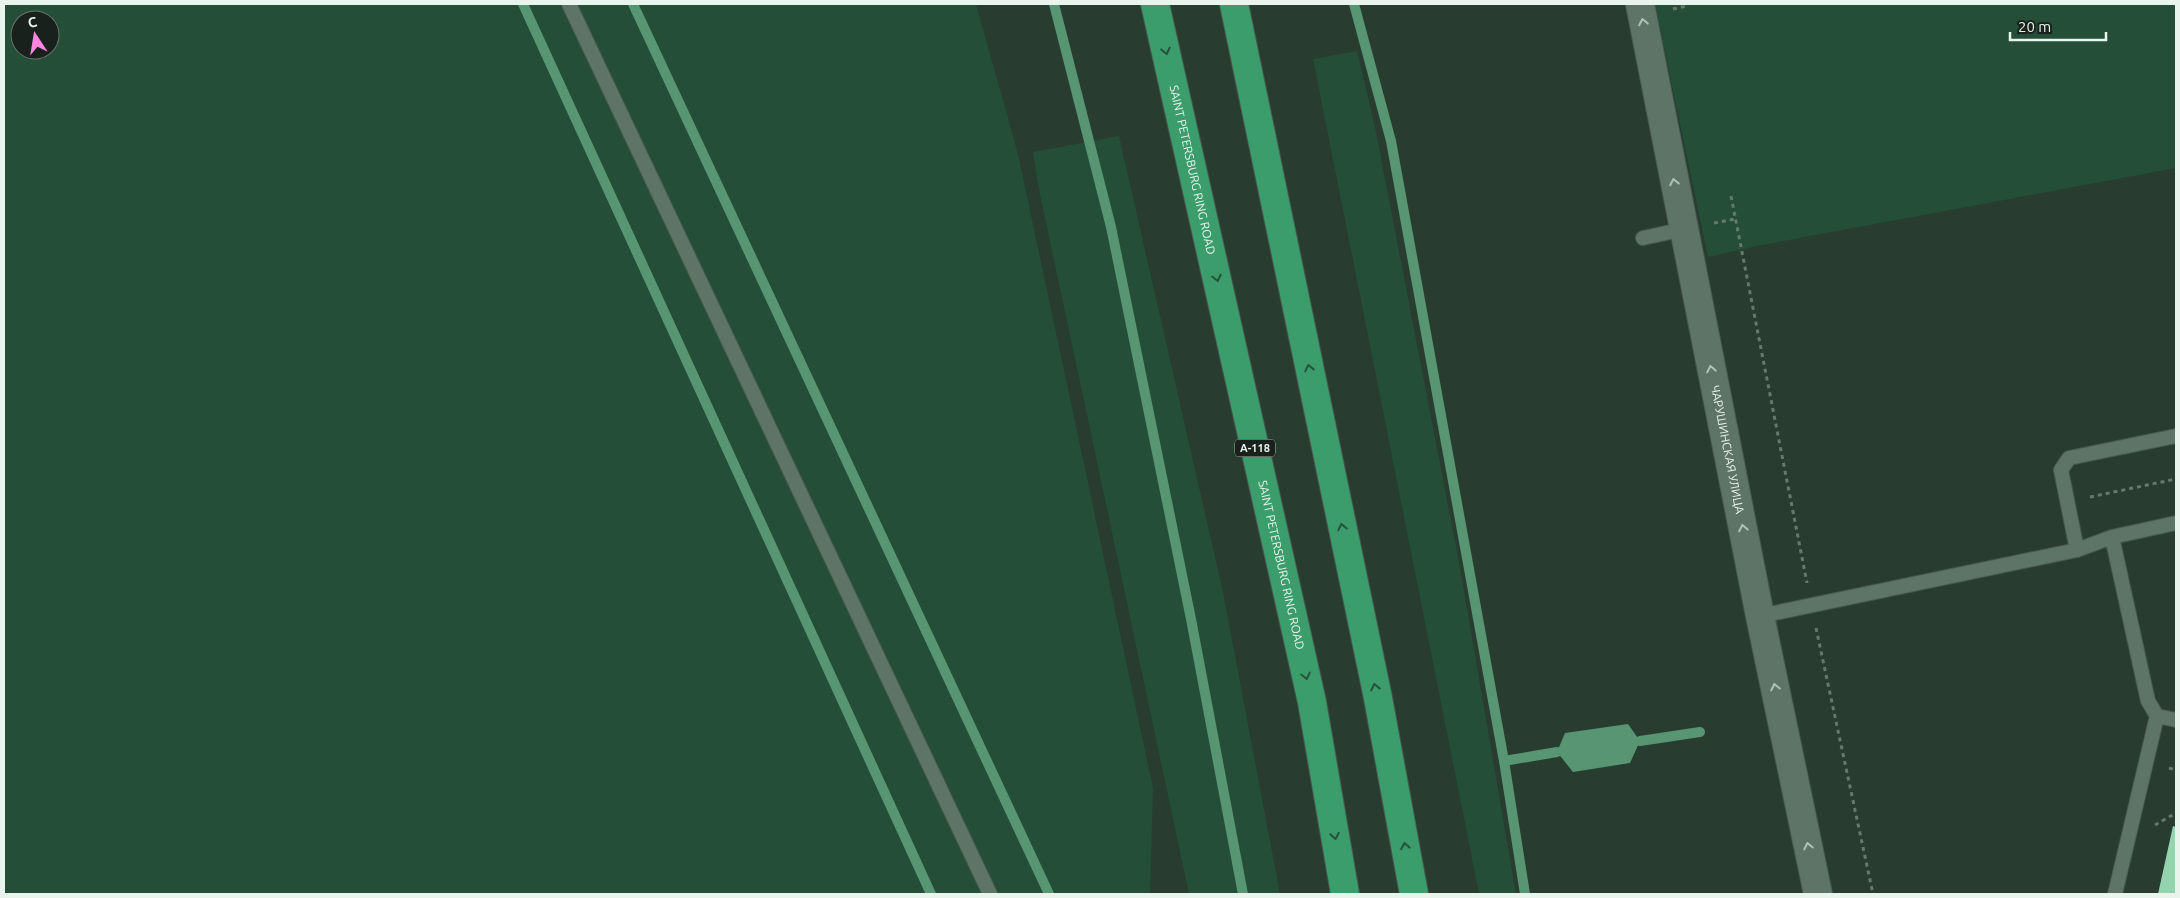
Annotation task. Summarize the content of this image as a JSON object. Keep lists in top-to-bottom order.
{
  "streets": {
    "highway": ["SAINT PETERSBURG RING ROAD", "А-118"],
    "street": ["ЧАРУШИНСКАЯ УЛИЦА"]
  },
  "one_way": ["ЧАРУШИНСКАЯ УЛИЦА"],
  "scale_bar": "20 m",
  "north": "top"
}
